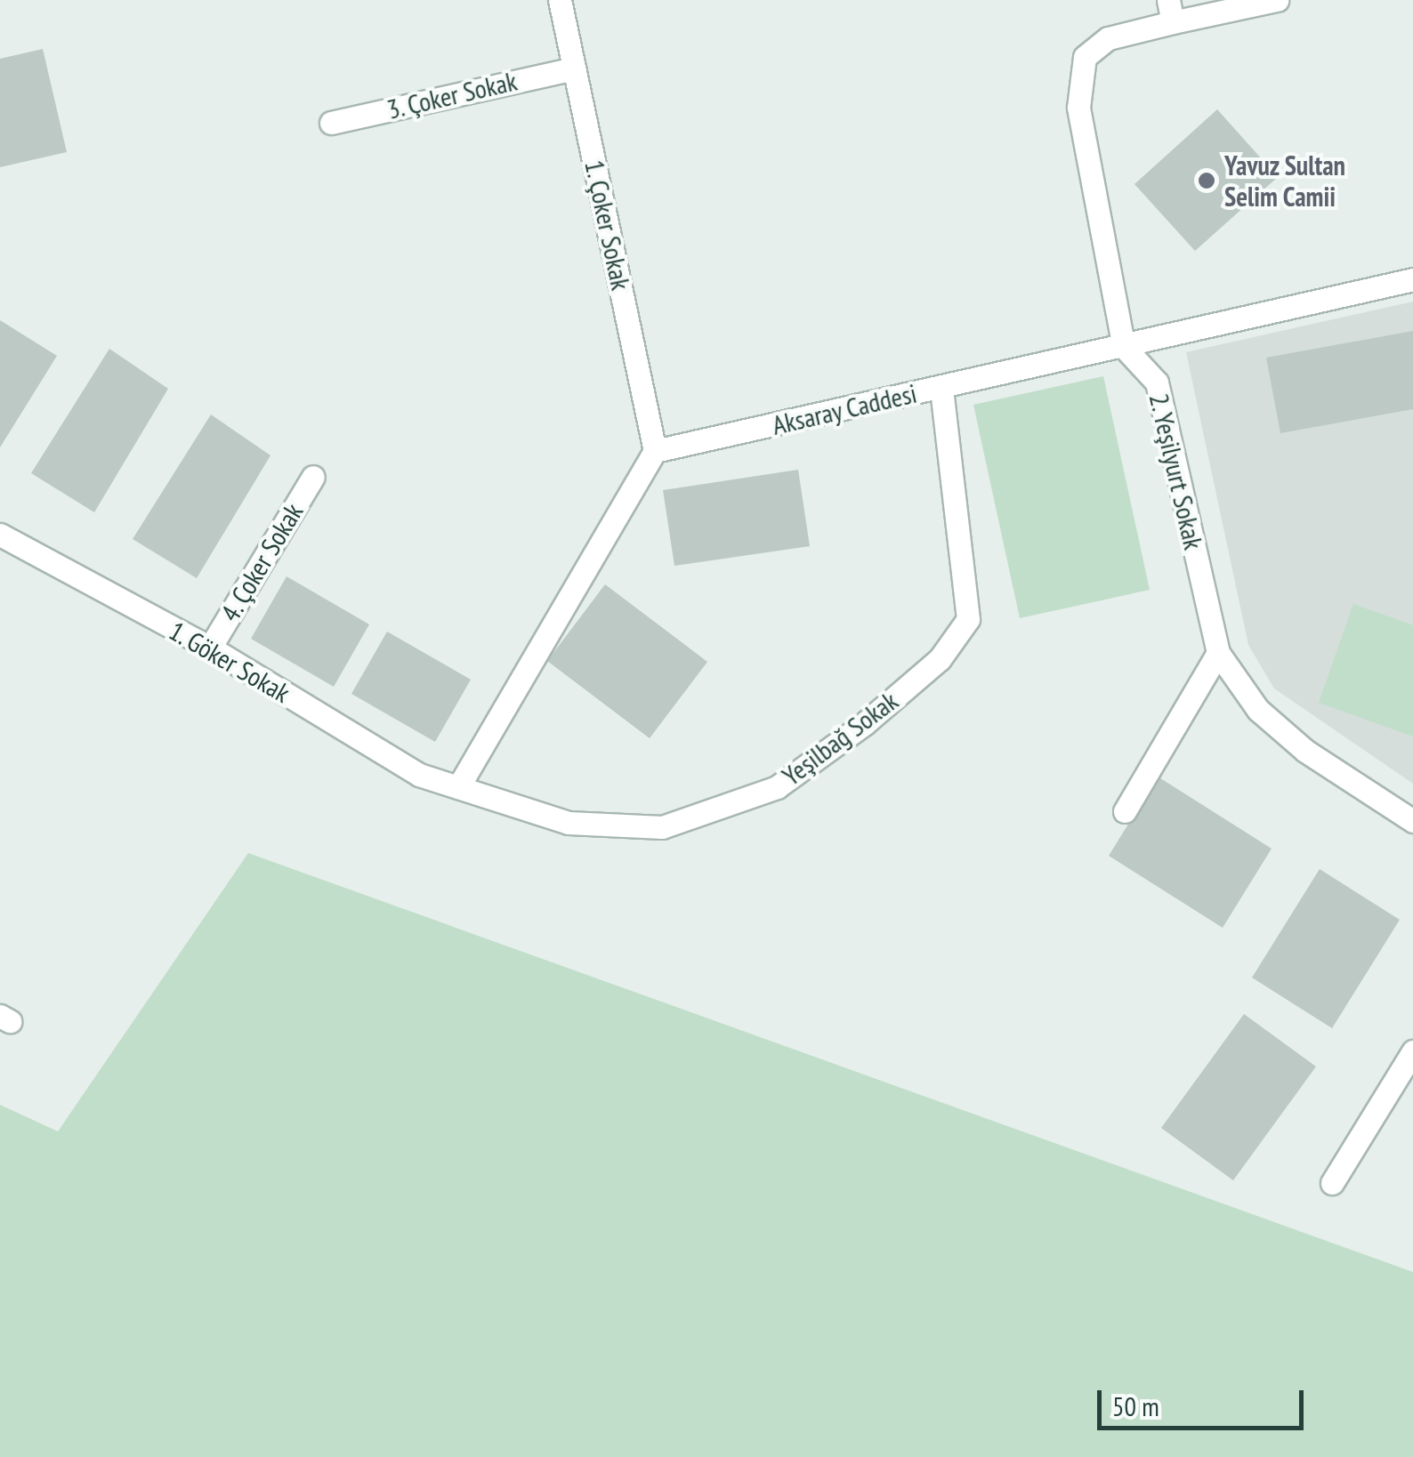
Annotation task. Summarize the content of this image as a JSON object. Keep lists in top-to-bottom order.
{
  "streets": {
    "street": [
      "3. Çoker Sokak",
      "1. Çoker Sokak",
      "Aksaray Caddesi",
      "2. Yeşilyurt Sokak",
      "4. Çoker Sokak",
      "1. Göker Sokak",
      "Yeşilbağ Sokak"
    ]
  },
  "crossings": [
    ["3. Çoker Sokak", "1. Çoker Sokak"],
    ["1. Çoker Sokak", "Aksaray Caddesi"],
    ["Aksaray Caddesi", "2. Yeşilyurt Sokak"],
    ["Aksaray Caddesi", "Yeşilbağ Sokak"],
    ["4. Çoker Sokak", "1. Göker Sokak"],
    ["1. Göker Sokak", "Yeşilbağ Sokak"]
  ],
  "places": ["Yavuz Sultan Selim Camii"],
  "scale_bar": "50 m"
}
